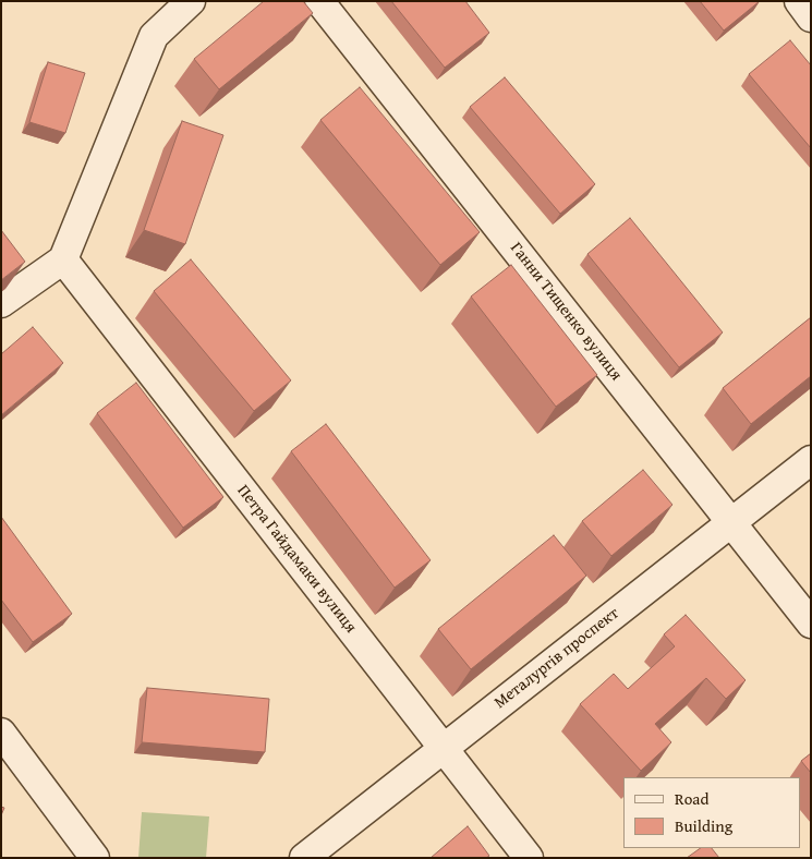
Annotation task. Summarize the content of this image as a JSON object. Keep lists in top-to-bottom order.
{
  "streets": {
    "street": ["Ганни Тищенко вулиця", "Петра Гайдамаки вулиця", "Металургів проспект"]
  },
  "crossings": [
    ["Ганни Тищенко вулиця", "Металургів проспект"],
    ["Петра Гайдамаки вулиця", "Металургів проспект"]
  ],
  "legend": ["Road", "Building"]
}
